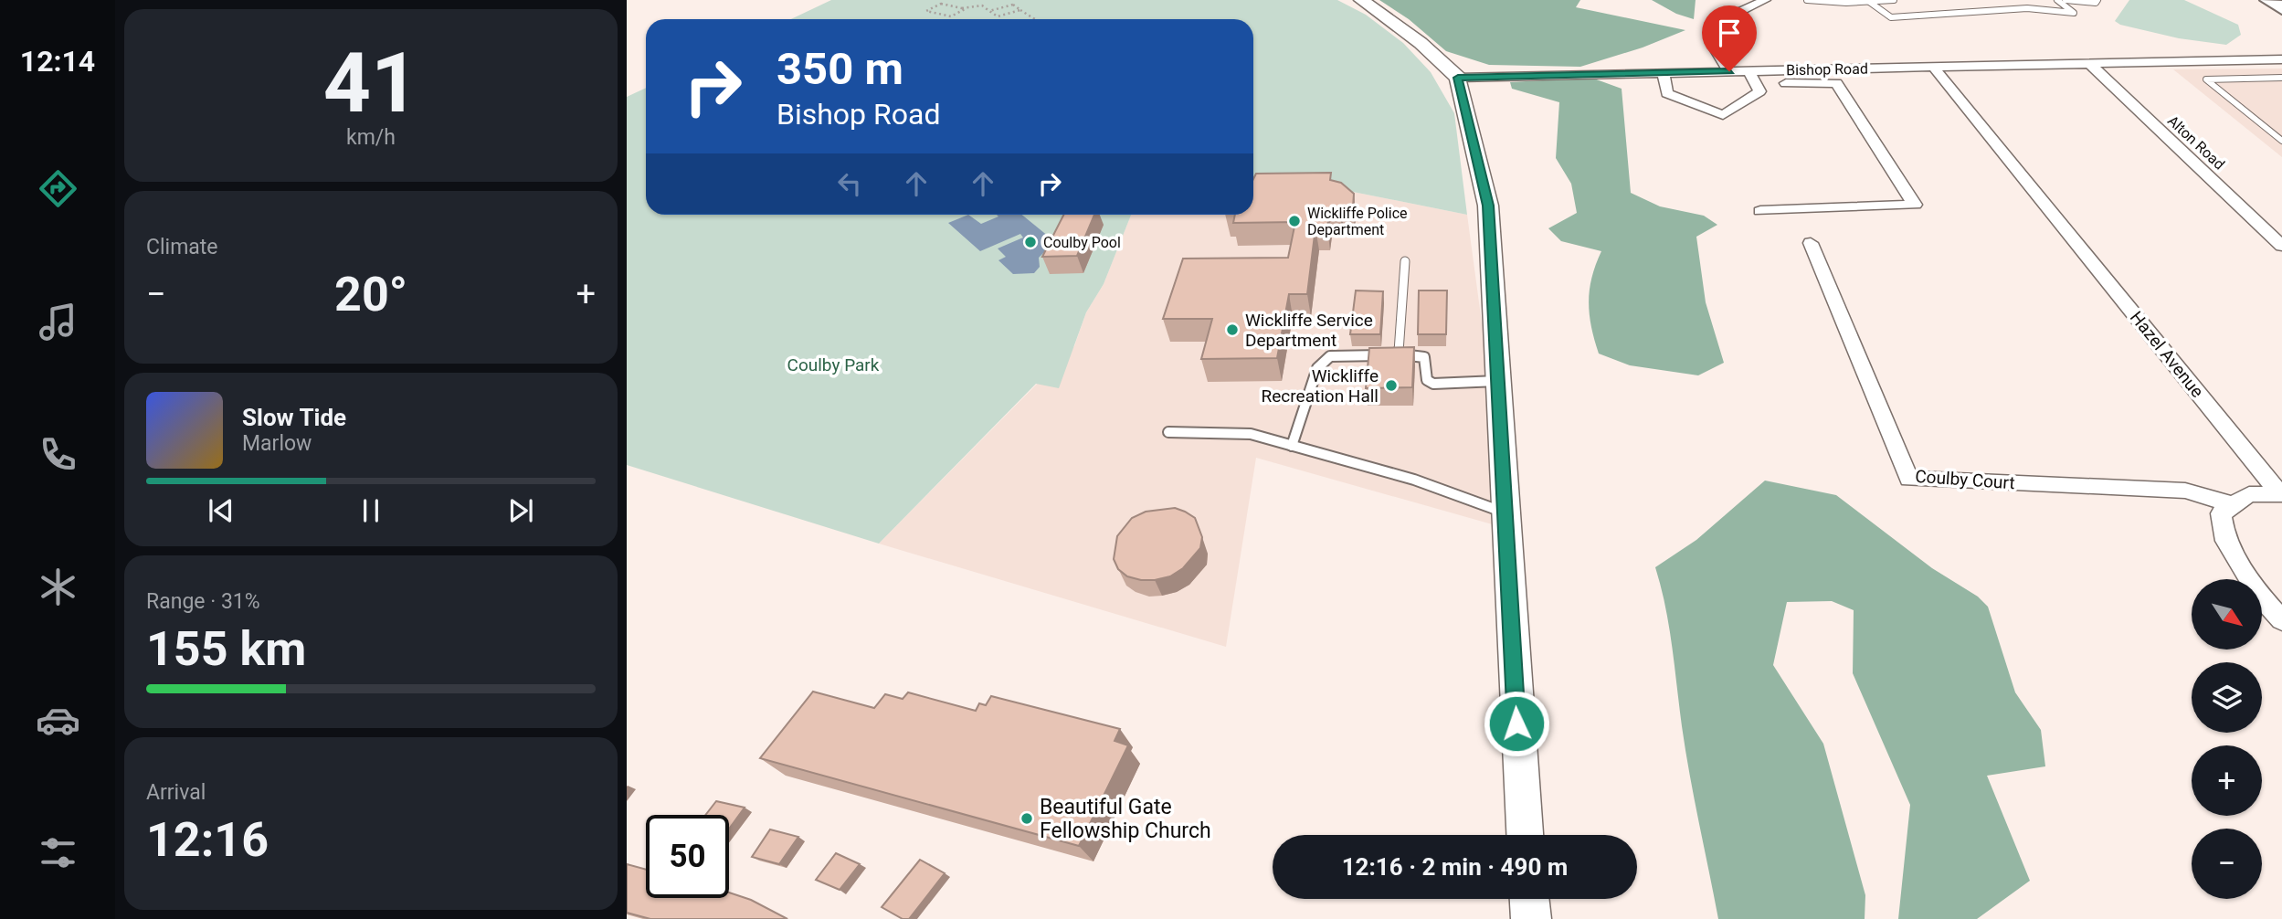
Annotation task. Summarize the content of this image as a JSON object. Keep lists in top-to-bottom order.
{
  "streets": {
    "street": [
      "Bishop Road",
      "Alton Road",
      "Hazel Avenue",
      "Coulby Court"
    ]
  },
  "crossings": [
    ["Bishop Road", "Alton Road"],
    ["Bishop Road", "Hazel Avenue"],
    ["Hazel Avenue", "Coulby Court"]
  ],
  "parks": ["Coulby Park"],
  "places": [
    "Wickliffe Police Department",
    "Coulby Pool",
    "Wickliffe Service Department",
    "Wickliffe Recreation Hall",
    "Beautiful Gate Fellowship Church"
  ],
  "north": "bottom right",
  "page": {
    "tabs": "12:14",
    "tile": [
      ["41", "km/h"],
      "Climate",
      ["Range · 31%", "155 km"],
      ["Arrival", "12:16"]
    ],
    "turn": ["350 m", "Bishop Road"],
    "heat": ["−", "20°", "+"],
    "song": ["Slow Tide", "Marlow"],
    "map_buttons": ["+", "−"],
    "limit": "50",
    "trip": "12:16 · 2 min · 490 m"
  }
}
